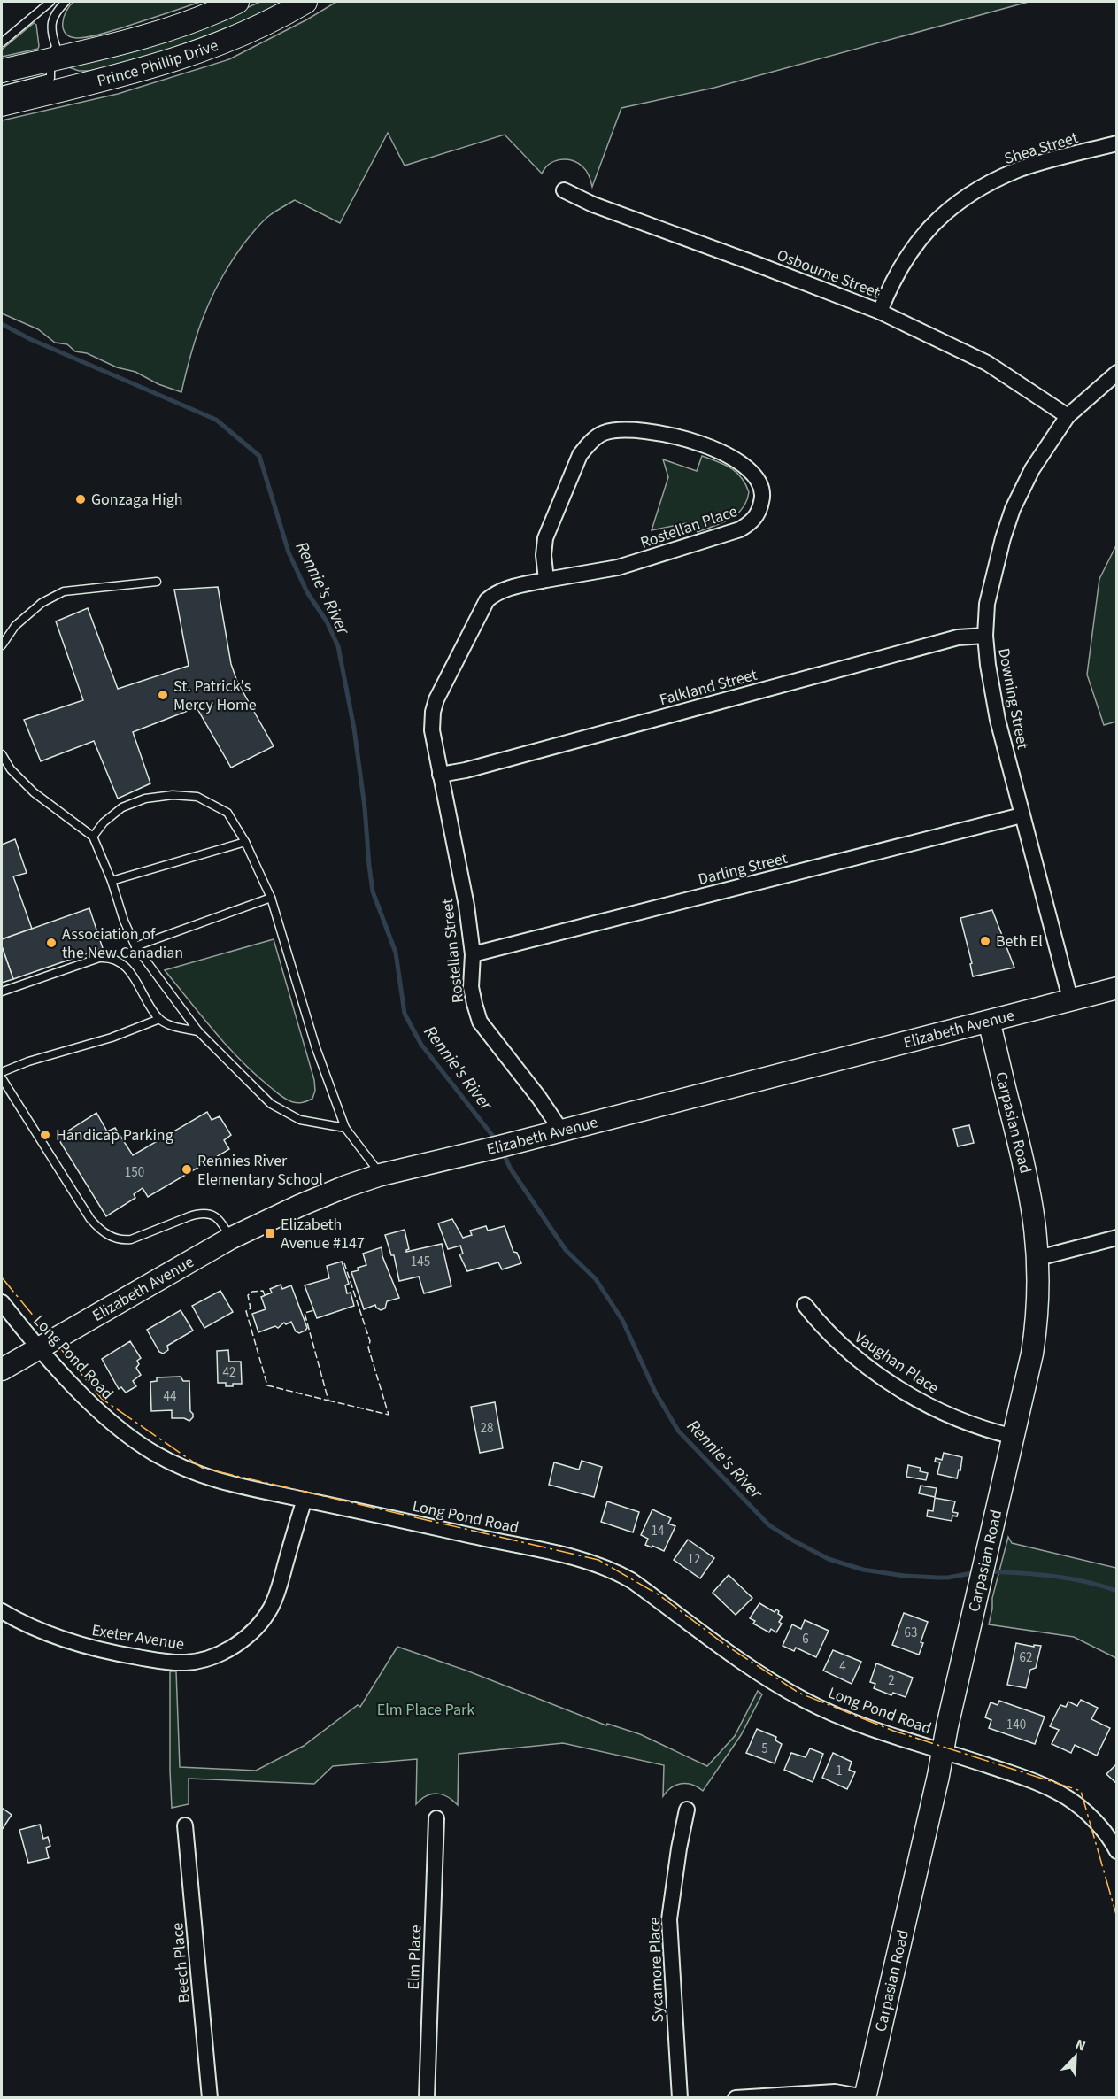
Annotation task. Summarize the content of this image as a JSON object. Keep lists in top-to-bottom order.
{
  "streets": {
    "main road": ["Prince Phillip Drive", "Elizabeth Avenue", "Carpasian Road"],
    "street": [
      "Shea Street",
      "Osbourne Street",
      "Rostellan Place",
      "Falkland Street",
      "Downing Street",
      "Darling Street",
      "Rostellan Street",
      "Long Pond Road",
      "Vaughan Place",
      "Exeter Avenue",
      "Elm Place",
      "Beech Place",
      "Sycamore Place"
    ]
  },
  "crossings": [
    ["Shea Street", "Osbourne Street"],
    ["Osbourne Street", "Downing Street"],
    ["Rostellan Place", "Falkland Street"],
    ["Rostellan Place", "Rostellan Street"],
    ["Falkland Street", "Downing Street"],
    ["Falkland Street", "Rostellan Street"],
    ["Downing Street", "Darling Street"],
    ["Downing Street", "Elizabeth Avenue"],
    ["Darling Street", "Rostellan Street"],
    ["Rostellan Street", "Elizabeth Avenue"],
    ["Elizabeth Avenue", "Carpasian Road"],
    ["Elizabeth Avenue", "Long Pond Road"],
    ["Carpasian Road", "Long Pond Road"],
    ["Carpasian Road", "Vaughan Place"],
    ["Long Pond Road", "Exeter Avenue"]
  ],
  "water": ["Rennie's River"],
  "parks": ["Elm Place Park"],
  "places": {
    "other": [
      "Gonzaga High",
      "St. Patrick's Mercy Home",
      "Beth El",
      "Association of the New Canadian",
      "Handicap Parking",
      "Rennies River Elementary School"
    ],
    "transit": ["Elizabeth Avenue #147"]
  },
  "house_numbers": [
    "150",
    "145",
    "42",
    "44",
    "28",
    "14",
    "12",
    "63",
    "6",
    "62",
    "4",
    "2",
    "140",
    "5",
    "1"
  ],
  "north": "top right"
}
